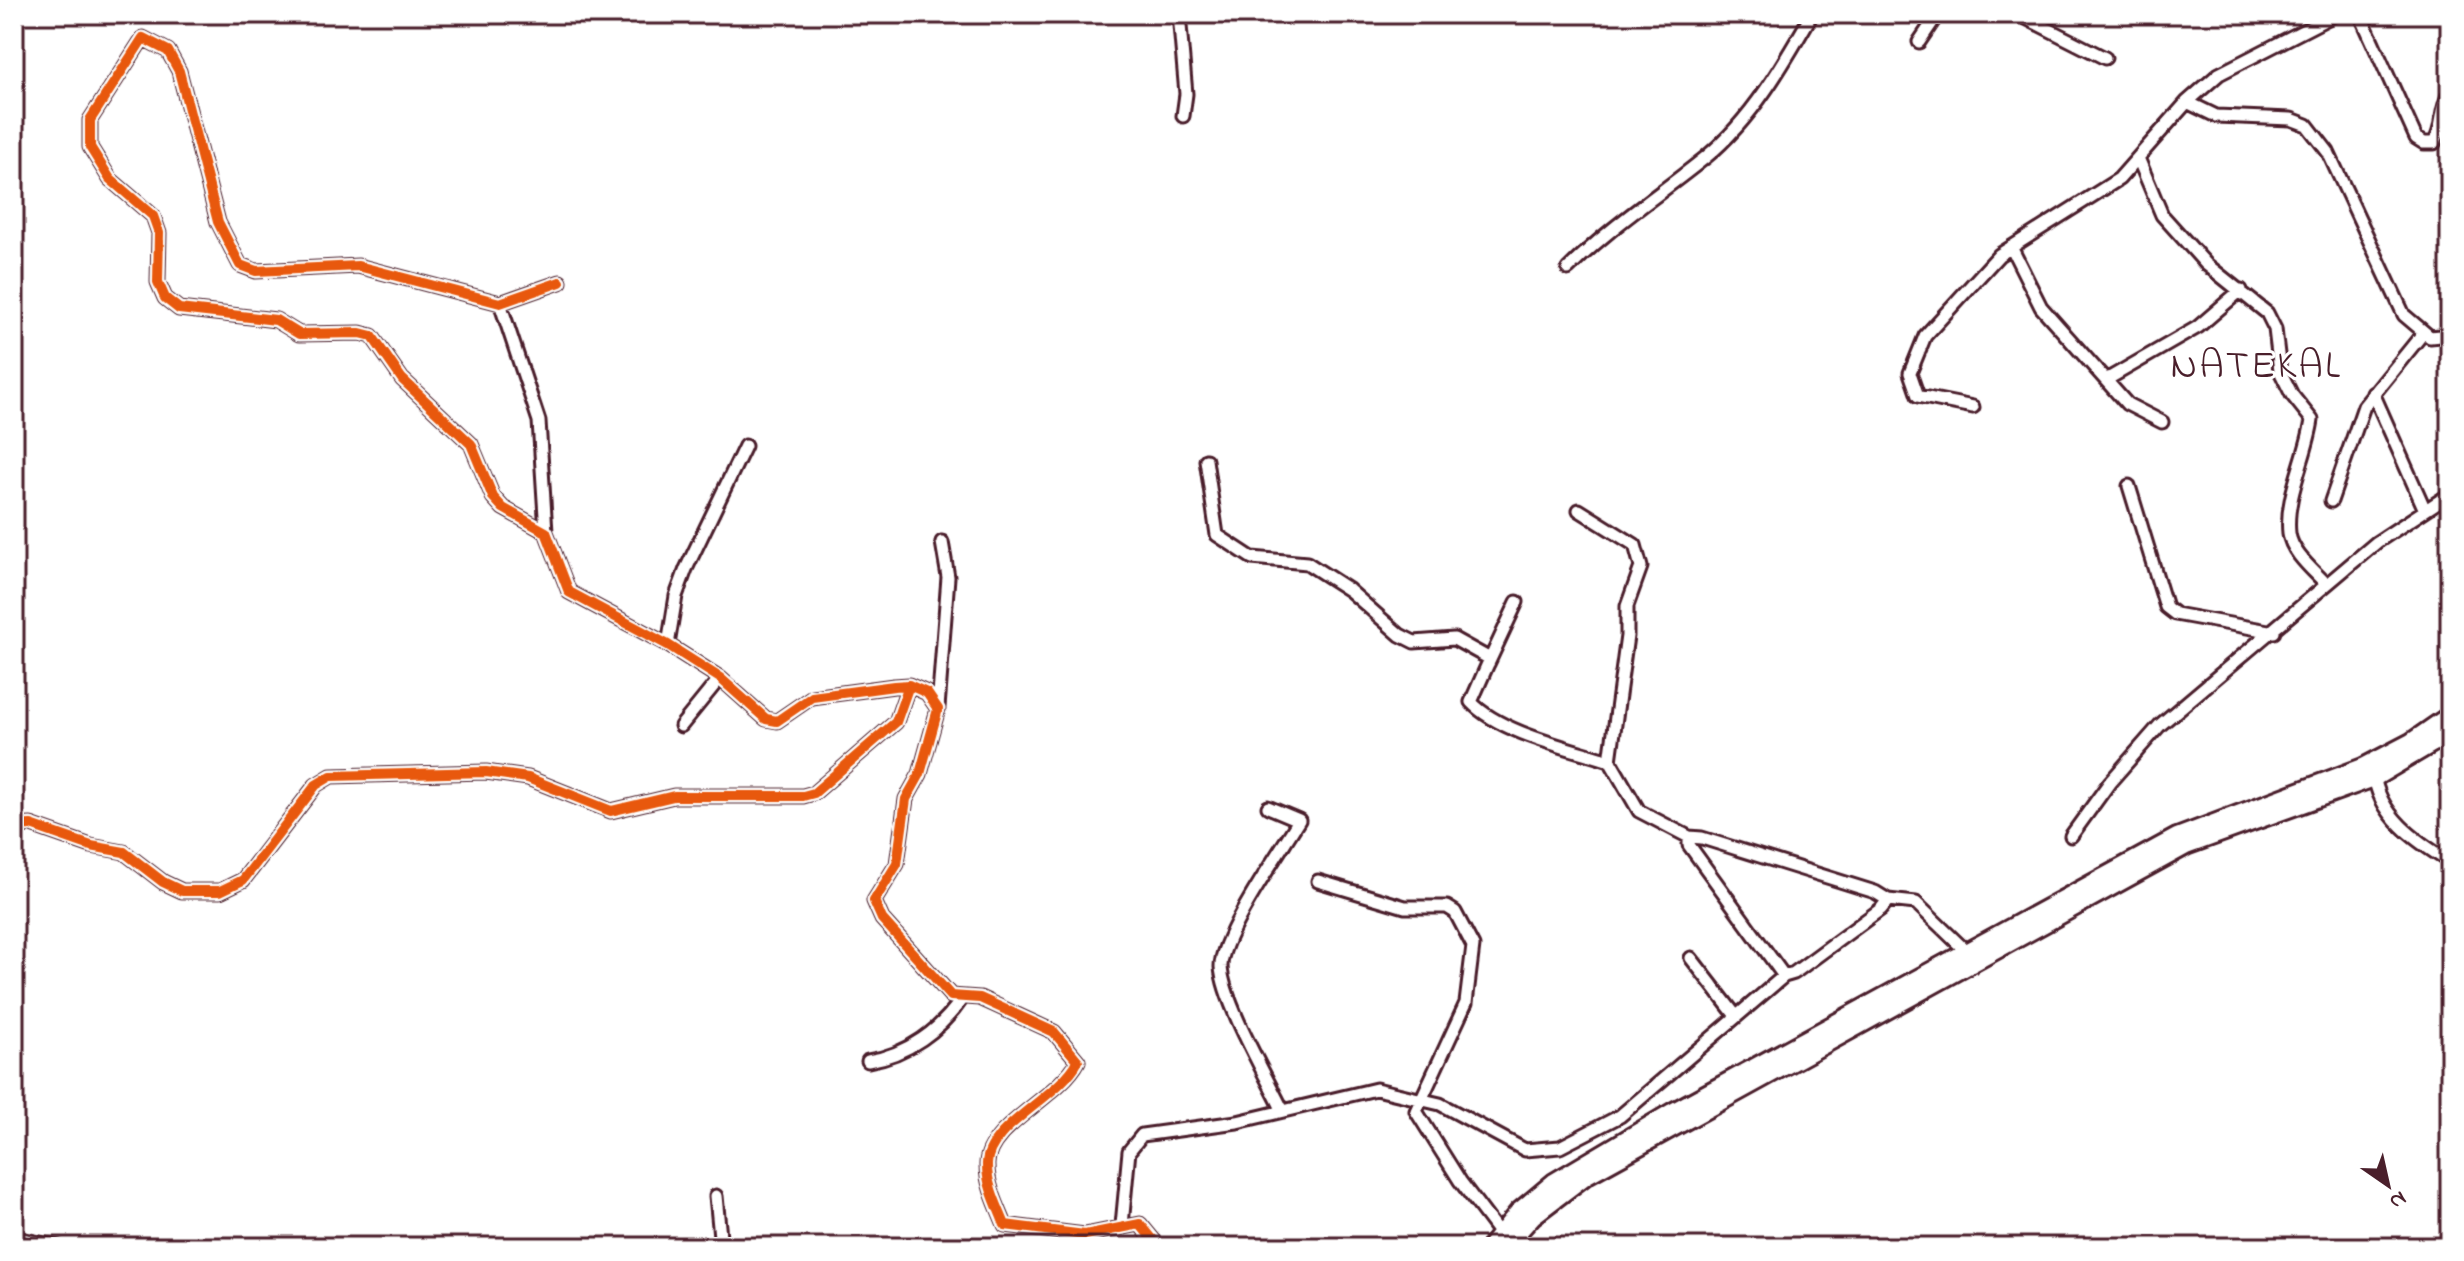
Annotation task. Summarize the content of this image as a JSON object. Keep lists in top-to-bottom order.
{
  "districts": ["NATEKAL"],
  "north": "bottom right"
}
